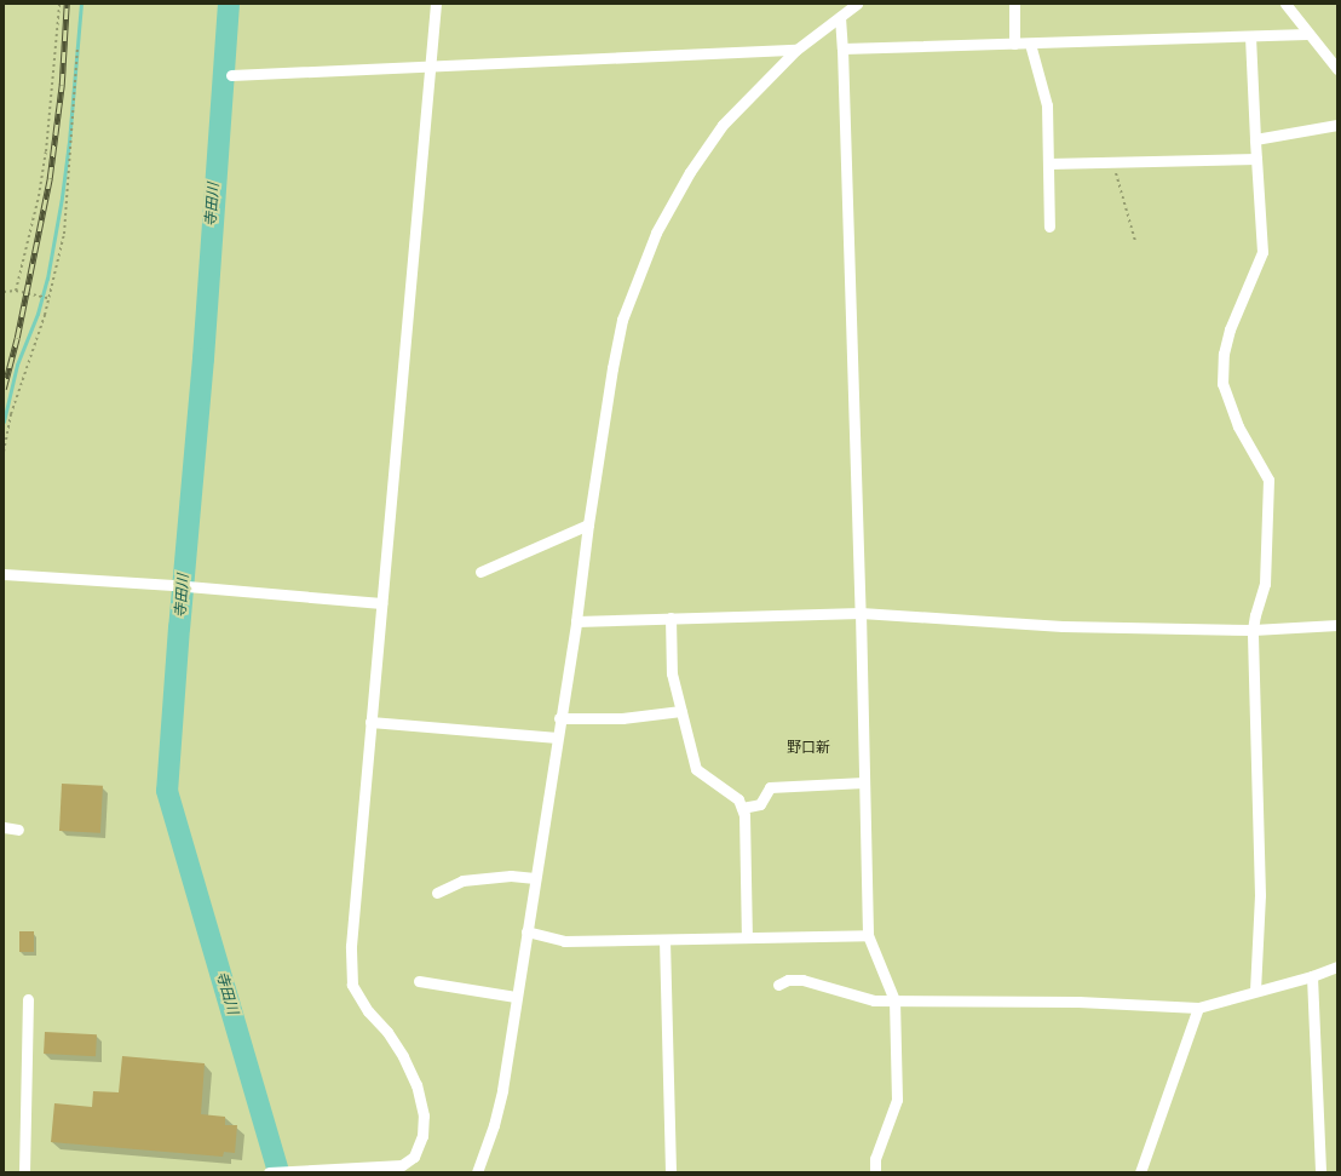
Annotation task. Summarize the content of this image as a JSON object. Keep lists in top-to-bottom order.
{
  "districts": ["野口新"],
  "water": ["寺田川"]
}
